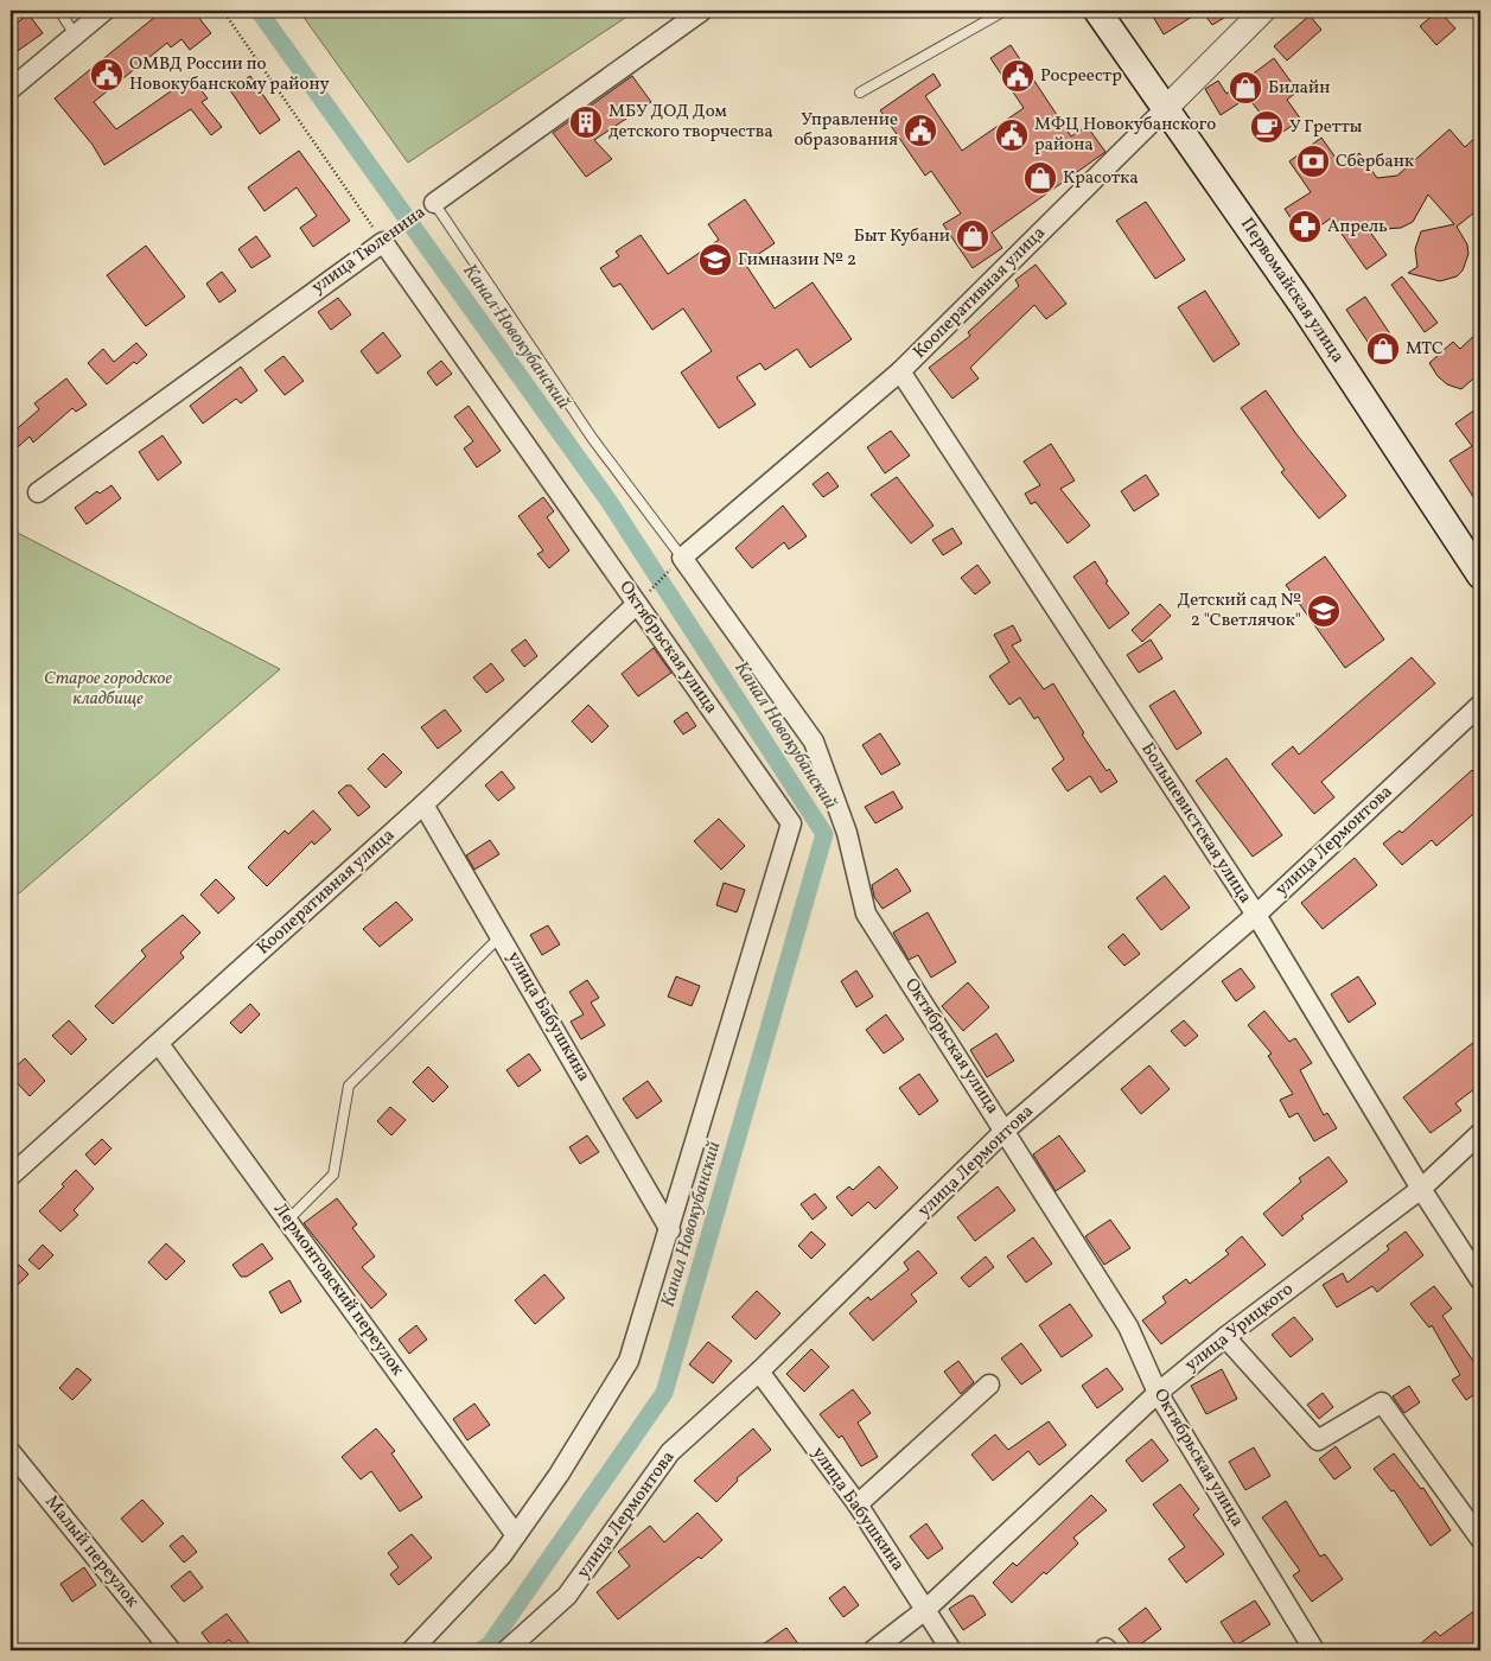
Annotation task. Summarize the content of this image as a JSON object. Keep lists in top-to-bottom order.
{
  "streets": {
    "main road": ["Первомайская улица"],
    "street": [
      "улица Тюленина",
      "Кооперативная улица",
      "Октябрьская улица",
      "Большевистская улица",
      "улица Лермонтова",
      "улица Бабушкина",
      "Лермонтовский переулок",
      "улица Урицкого",
      "Малый переулок"
    ]
  },
  "crossings": [
    ["улица Тюленина", "Октябрьская улица"],
    ["Первомайская улица", "Кооперативная улица"],
    ["Кооперативная улица", "Октябрьская улица"],
    ["Кооперативная улица", "Большевистская улица"],
    ["Кооперативная улица", "улица Бабушкина"],
    ["Кооперативная улица", "Лермонтовский переулок"],
    ["Октябрьская улица", "улица Лермонтова"],
    ["Октябрьская улица", "улица Бабушкина"],
    ["Октябрьская улица", "улица Урицкого"],
    ["Большевистская улица", "улица Лермонтова"],
    ["Большевистская улица", "улица Урицкого"],
    ["улица Лермонтова", "улица Бабушкина"],
    ["улица Бабушкина", "улица Урицкого"]
  ],
  "water": ["Канал Новокубанский"],
  "parks": ["Старое городское кладбище"],
  "places": {
    "public building": [
      "ОМВД России по Новокубанскому району",
      "Росреестр",
      "Управление образования",
      "МФЦ Новокубанского района"
    ],
    "shop": [
      "Билайн",
      "Красотка",
      "Быт Кубани",
      "МТС"
    ],
    "building": ["МБУ ДОД Дом детского творчества"],
    "cafe": ["У Гретты"],
    "bank": ["Сбербанк"],
    "pharmacy": ["Апрель"],
    "school or university": ["Гимназии № 2", "Детский сад № 2 \"Светлячок\""]
  }
}
